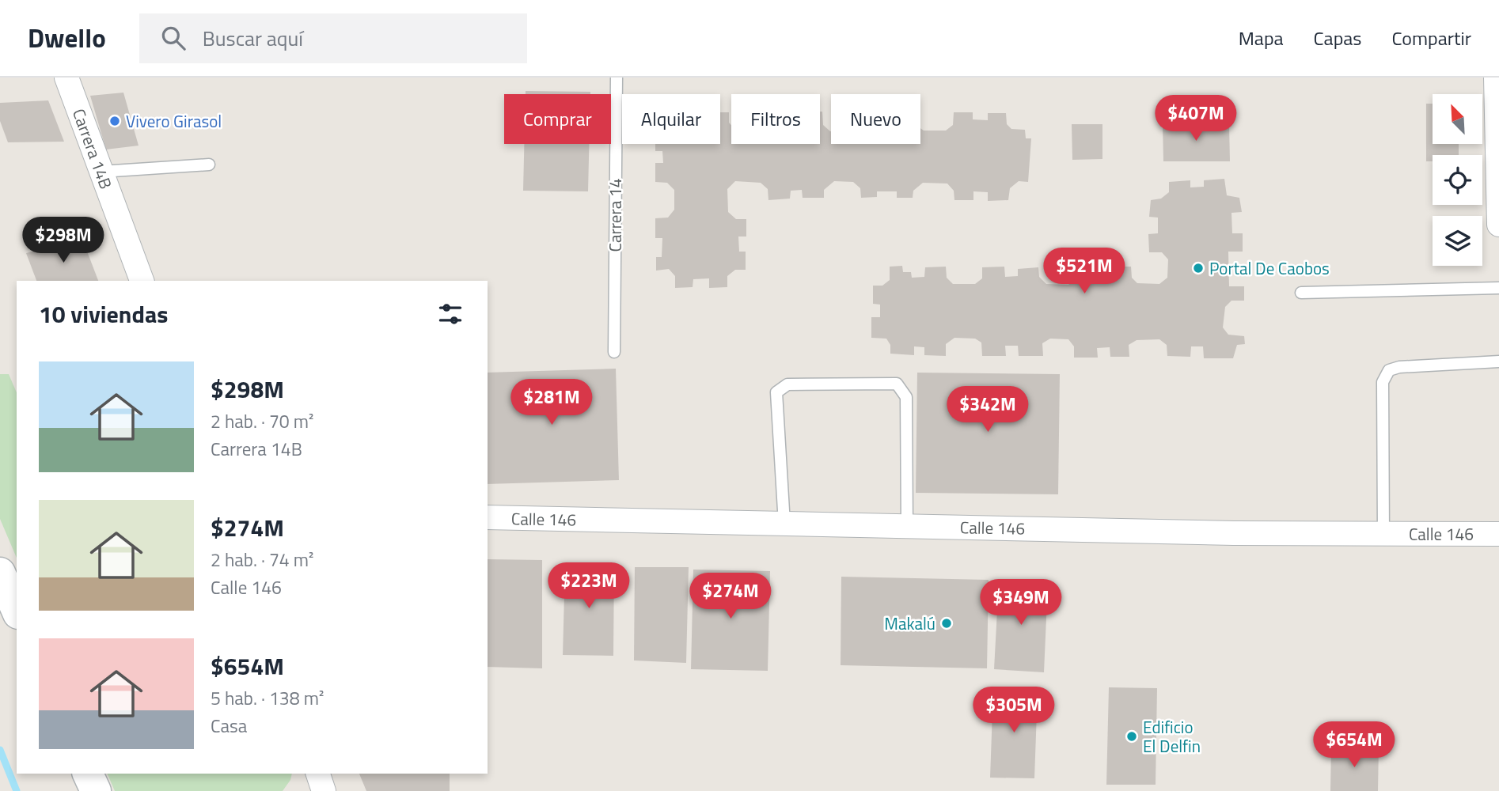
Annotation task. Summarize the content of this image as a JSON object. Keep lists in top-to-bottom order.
{
  "streets": {
    "street": ["Carrera 14B", "Calle 146"],
    "lane": ["Carrera 14"]
  },
  "places": [
    "Vivero Girasol",
    "Portal De Caobos",
    "Makalú",
    "Edificio El Delfin"
  ],
  "north": "top left",
  "page": {
    "header": "Dwello",
    "search": "Buscar aquí",
    "nav": ["Mapa", "Capas", "Compartir"],
    "chip": [
      "Comprar",
      "Alquilar",
      "Filtros",
      "Nuevo"
    ],
    "price": [
      "$407M",
      "$298M",
      "$521M",
      "$281M",
      "$342M",
      "$223M",
      "$274M",
      "$349M",
      "$305M",
      "$654M"
    ],
    "heading": "10 viviendas",
    "list": [
      {
        "name": "$298M",
        "note": "2 hab. · 70 m² · Carrera 14B"
      },
      {
        "name": "$274M",
        "note": "2 hab. · 74 m² · Calle 146"
      },
      {
        "name": "$654M",
        "note": "5 hab. · 138 m² · Casa"
      }
    ]
  }
}
